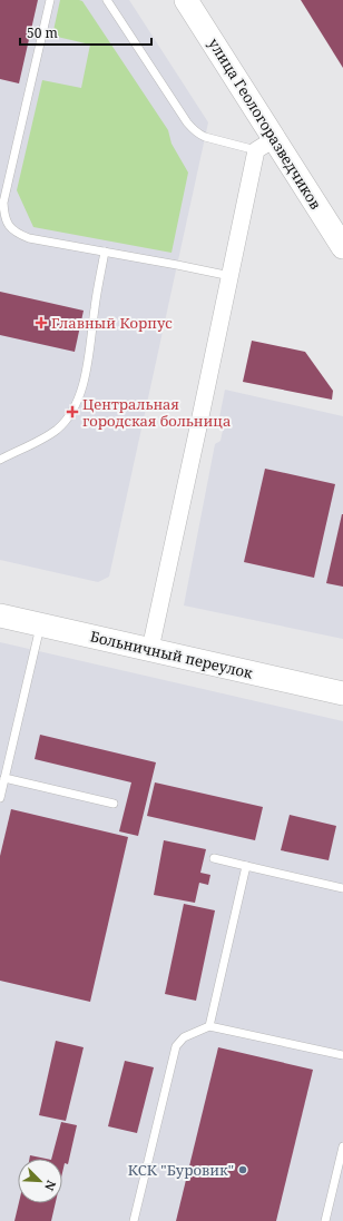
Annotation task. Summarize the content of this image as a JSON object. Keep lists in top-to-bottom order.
{
  "streets": {
    "street": ["улица Геологоразведчиков", "Больничный переулок"]
  },
  "places": {
    "health": ["Главный Корпус", "Центральная городская больница"],
    "other": ["КСК \"Буровик\""]
  },
  "scale_bar": "50 m",
  "north": "bottom right"
}
